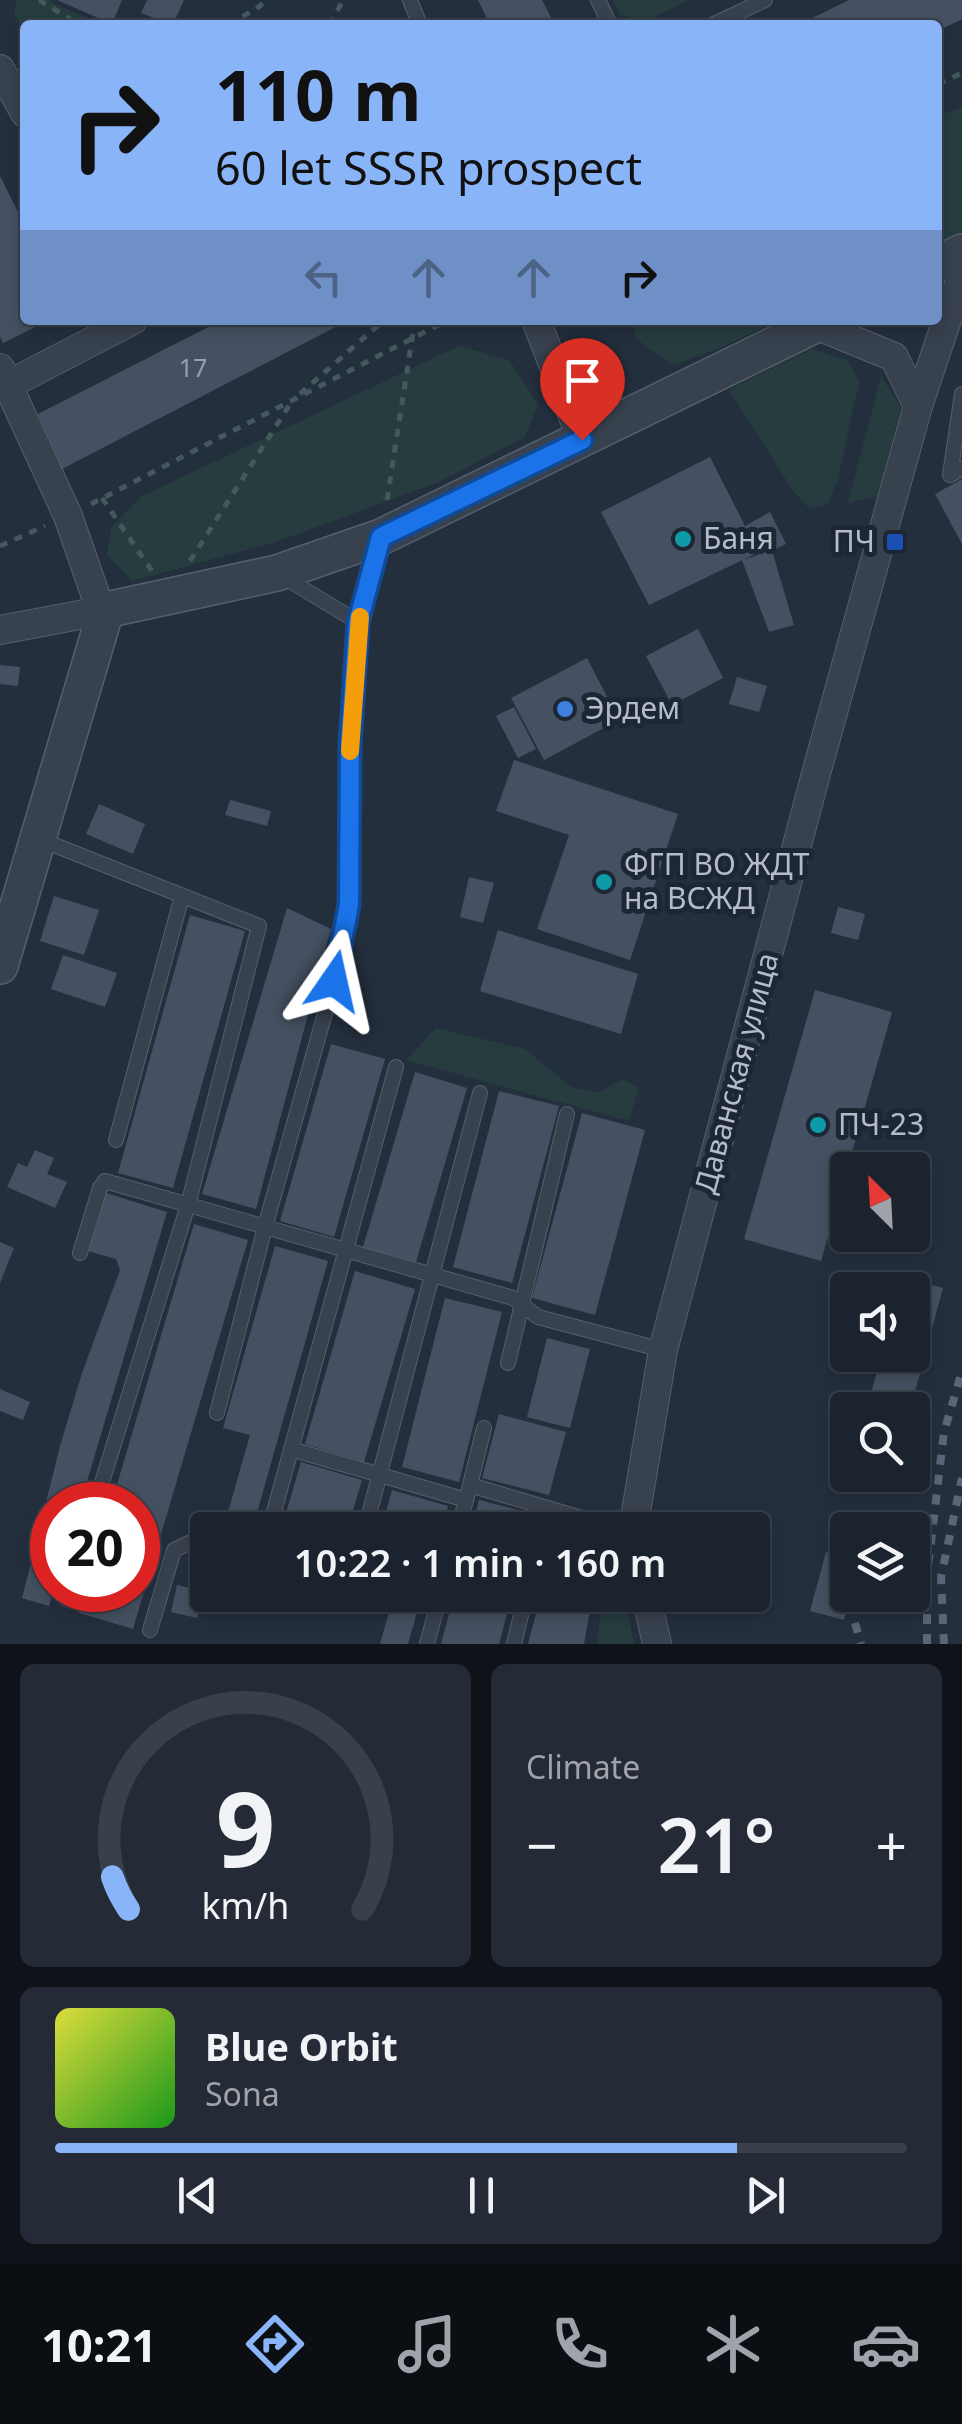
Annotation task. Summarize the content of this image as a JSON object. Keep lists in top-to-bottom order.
{
  "streets": {
    "street": ["Даванская улица"]
  },
  "places": {
    "other": [
      "Баня",
      "Эрдем",
      "ФГП ВО ЖДТ на ВСЖД",
      "ПЧ-23"
    ],
    "transit": ["ПЧ"]
  },
  "house_numbers": ["17"],
  "north": "top left",
  "page": {
    "turn": ["110 m", "60 let SSSR prospect"],
    "limit": "20",
    "trip": "10:22 · 1 min · 160 m",
    "tile": "Climate",
    "heat": ["−", "21°", "+"],
    "song": ["Blue Orbit", "Sona"],
    "tabs": "10:21",
    "gauge": ["9", "km/h"]
  }
}
